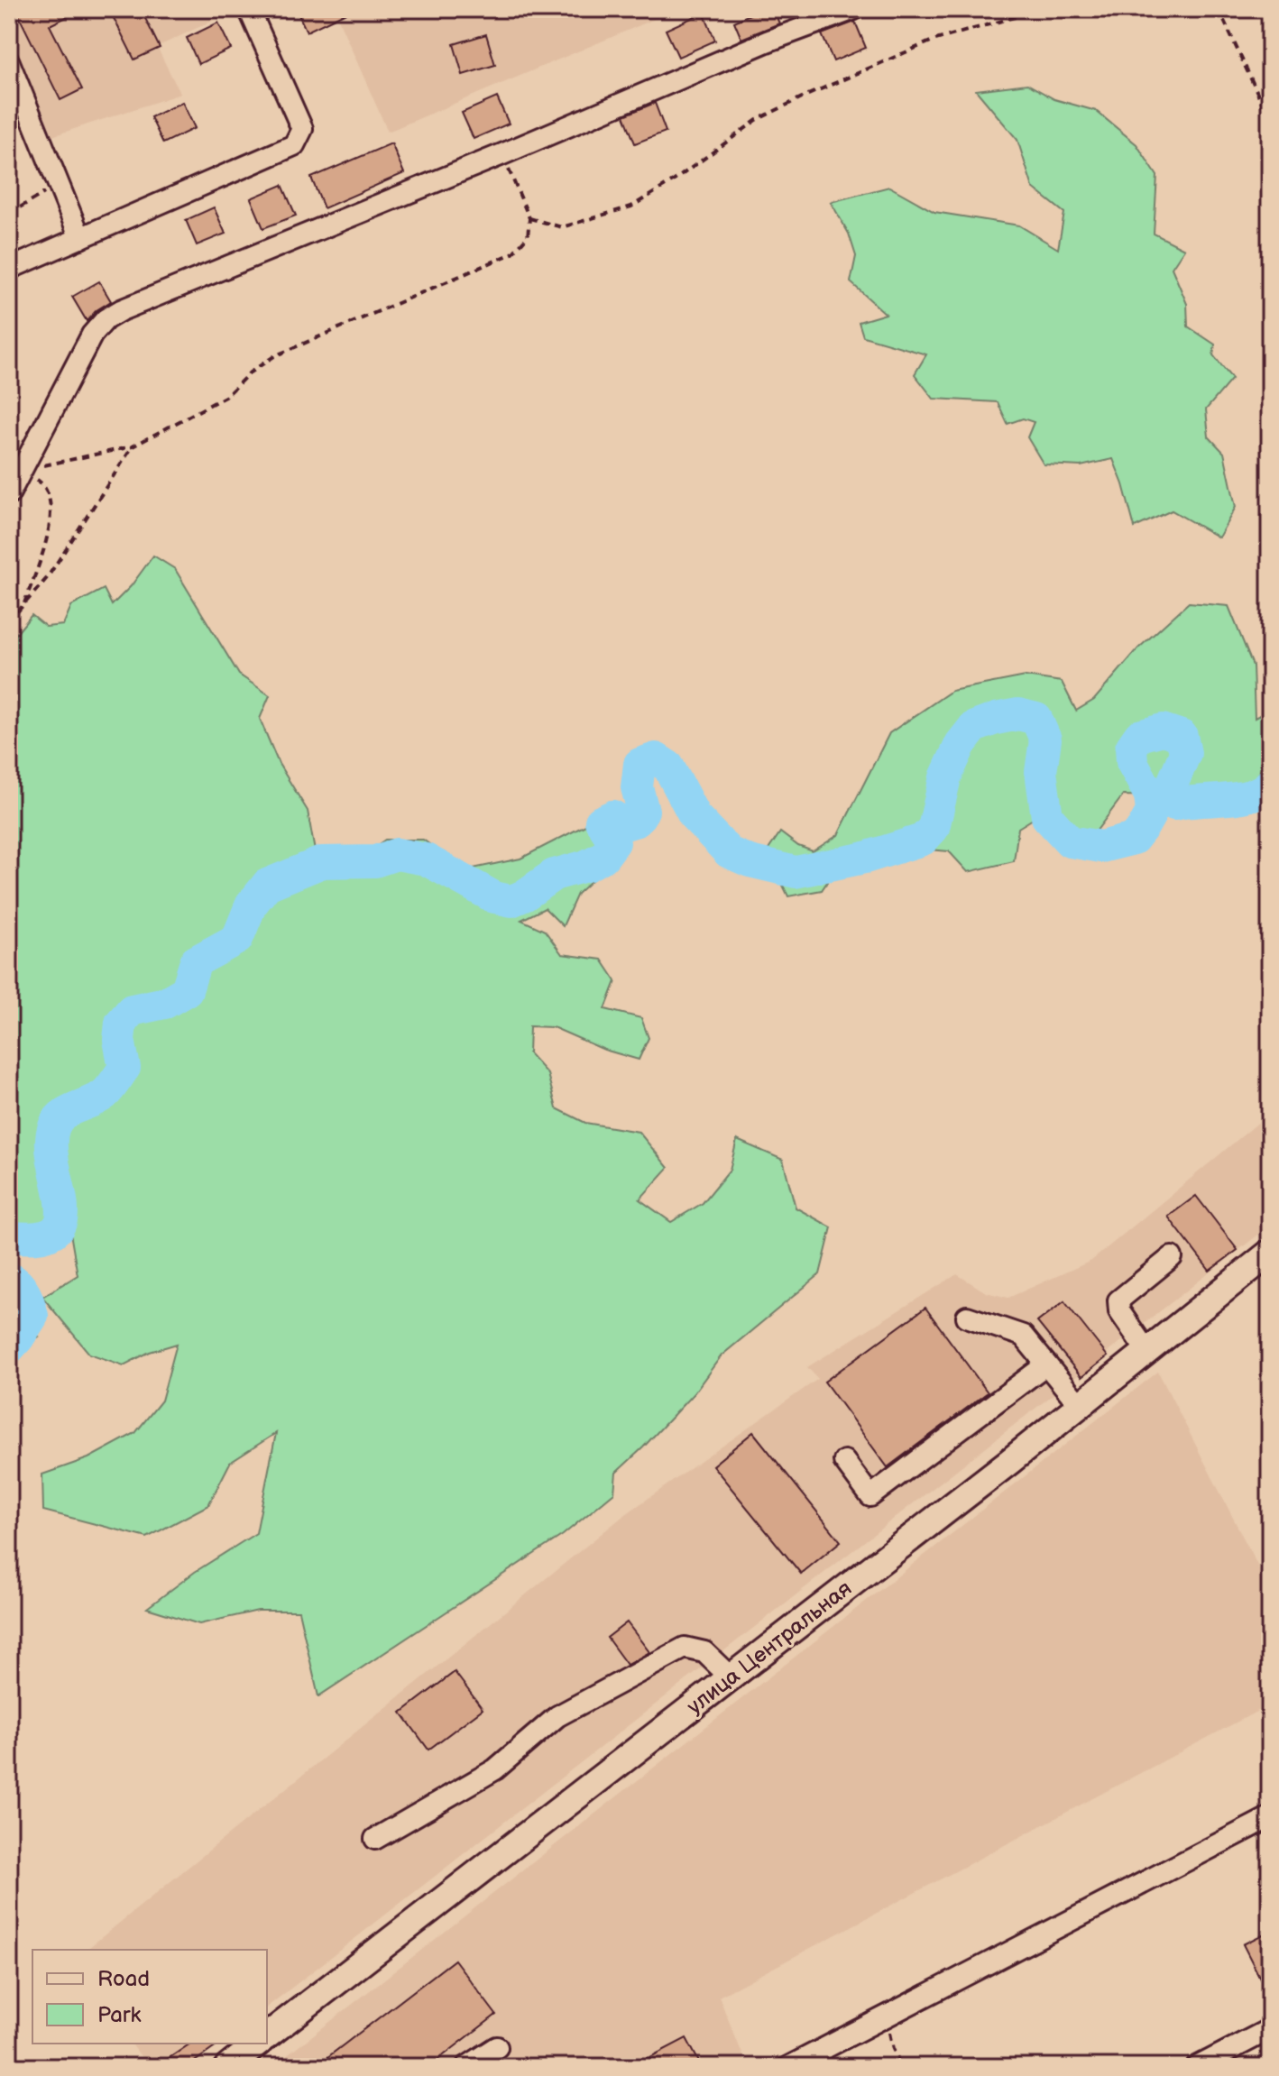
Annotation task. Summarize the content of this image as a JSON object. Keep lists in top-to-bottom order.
{
  "streets": {
    "main road": ["улица Центральная"]
  },
  "legend": ["Road", "Park"]
}
